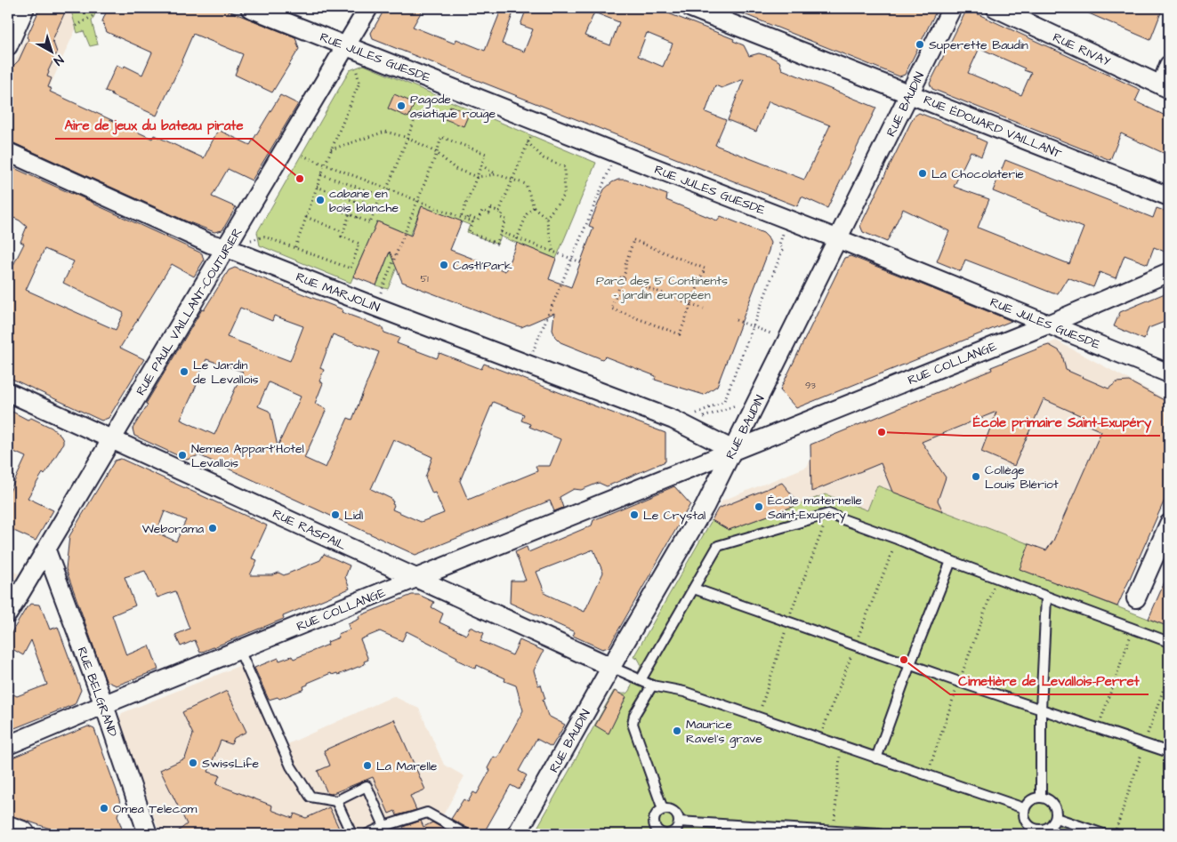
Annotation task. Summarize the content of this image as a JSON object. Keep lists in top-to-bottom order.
{
  "streets": {
    "street": [
      "RUE RIVAY",
      "RUE JULES GUESDE",
      "RUE BAUDIN",
      "RUE ÉDOUARD VAILLANT",
      "RUE MARJOLIN",
      "RUE PAUL VAILLANT-COUTURIER",
      "RUE COLLANGE",
      "RUE RASPAIL",
      "RUE BELGRAND"
    ]
  },
  "crossings": [
    ["RUE JULES GUESDE", "RUE BAUDIN"],
    ["RUE JULES GUESDE", "RUE PAUL VAILLANT-COUTURIER"],
    ["RUE JULES GUESDE", "RUE COLLANGE"],
    ["RUE BAUDIN", "RUE ÉDOUARD VAILLANT"],
    ["RUE BAUDIN", "RUE MARJOLIN"],
    ["RUE BAUDIN", "RUE COLLANGE"],
    ["RUE BAUDIN", "RUE RASPAIL"],
    ["RUE MARJOLIN", "RUE PAUL VAILLANT-COUTURIER"],
    ["RUE MARJOLIN", "RUE COLLANGE"],
    ["RUE PAUL VAILLANT-COUTURIER", "RUE RASPAIL"],
    ["RUE PAUL VAILLANT-COUTURIER", "RUE BELGRAND"],
    ["RUE COLLANGE", "RUE RASPAIL"],
    ["RUE COLLANGE", "RUE BELGRAND"]
  ],
  "parks": ["Parc des 5 Continents - jardin européen"],
  "places": [
    "Superette Baudin",
    "Pagode asiatique rouge",
    "La Chocolaterie",
    "Aire de jeux du bateau pirate",
    "cabane en bois blanche",
    "Castl'Park",
    "Le Jardin de Levallois",
    "École primaire Saint-Exupéry",
    "Nemea Appart'Hotel Levallois",
    "Collège Louis Blériot",
    "École maternelle Saint-Exupéry",
    "Lidl",
    "Le Crystal",
    "Weborama",
    "Cimetière de Levallois-Perret",
    "Maurice Ravel’s grave",
    "SwissLife",
    "La Marelle",
    "Omea Telecom"
  ],
  "house_numbers": ["51", "93"],
  "north": "bottom right"
}
